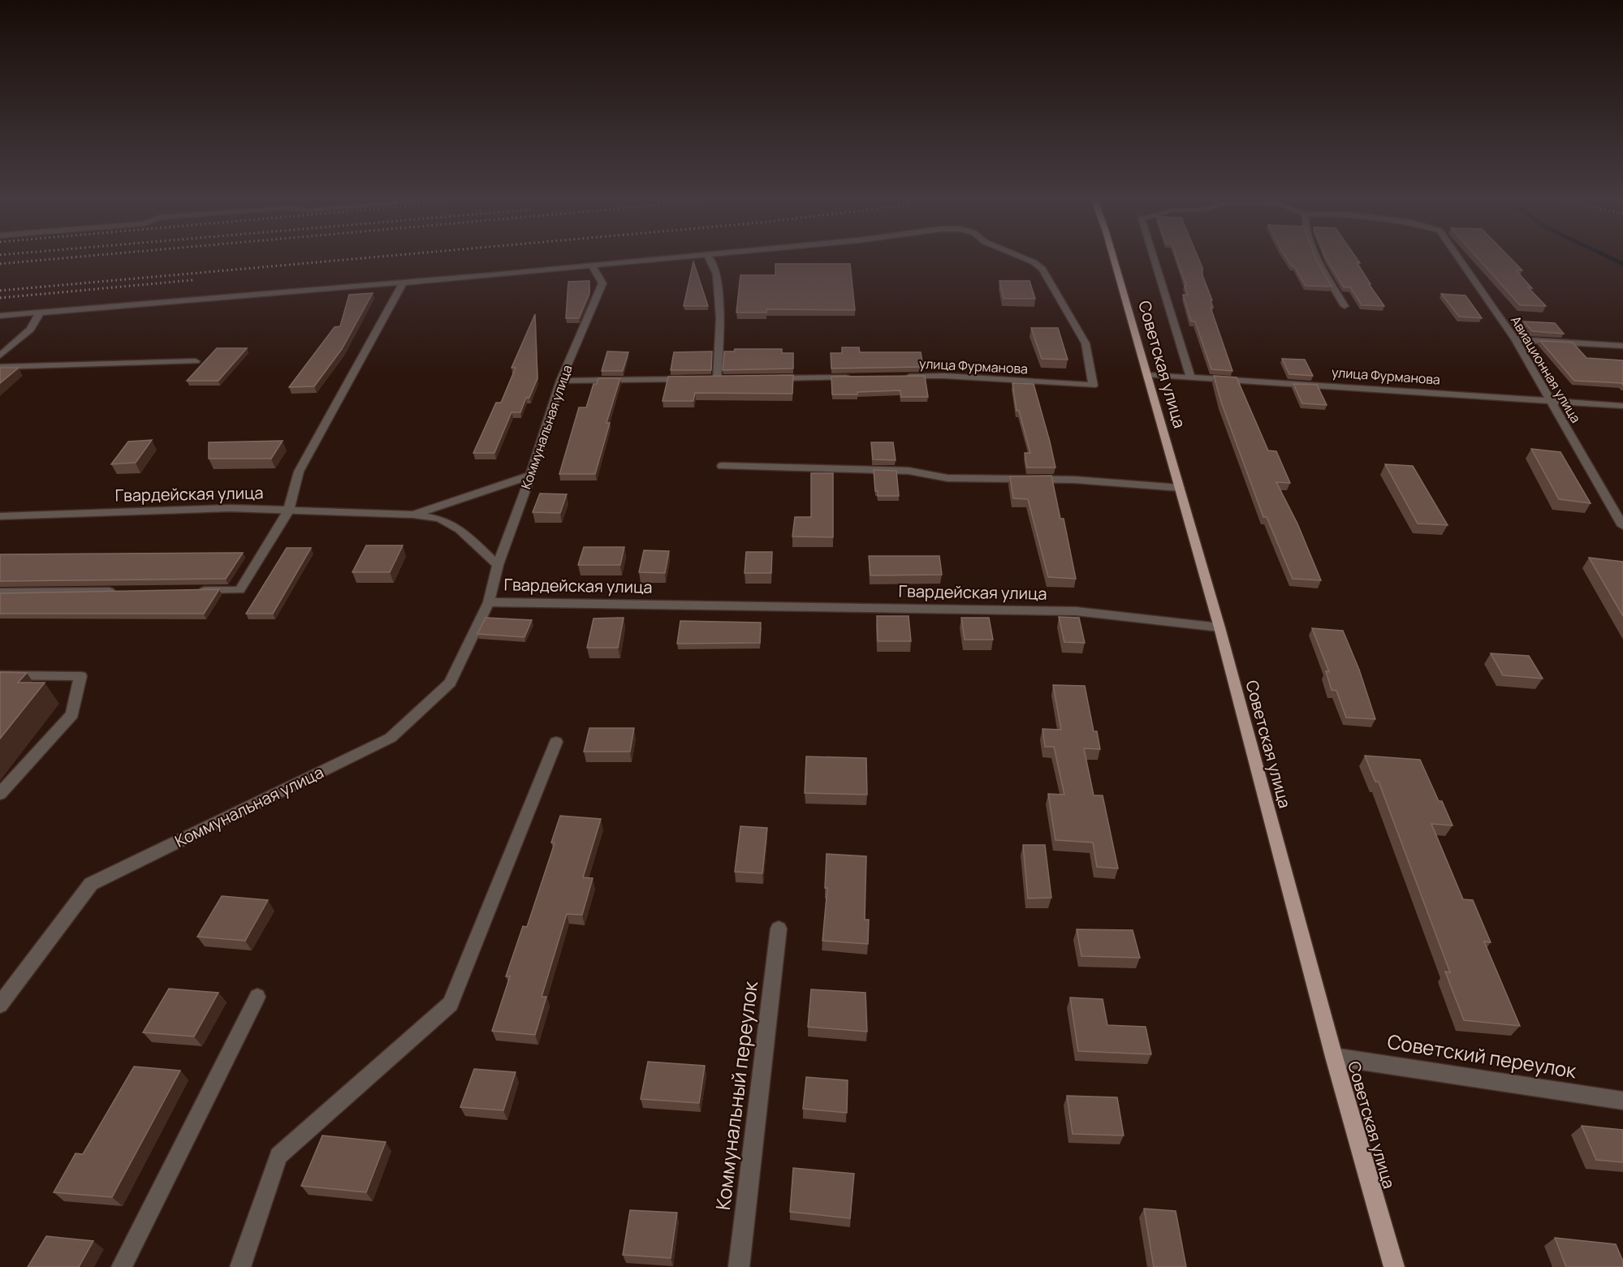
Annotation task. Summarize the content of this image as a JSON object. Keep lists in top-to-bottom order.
{
  "streets": {
    "main road": ["Советская улица"],
    "street": [
      "улица Фурманова",
      "Авиационная улица",
      "Коммунальная улица",
      "Гвардейская улица",
      "Советский переулок",
      "Коммунальный переулок"
    ]
  },
  "crossings": [
    ["Советская улица", "улица Фурманова"],
    ["Советская улица", "Гвардейская улица"],
    ["Советская улица", "Советский переулок"],
    ["улица Фурманова", "Авиационная улица"],
    ["Коммунальная улица", "Гвардейская улица"]
  ]
}
